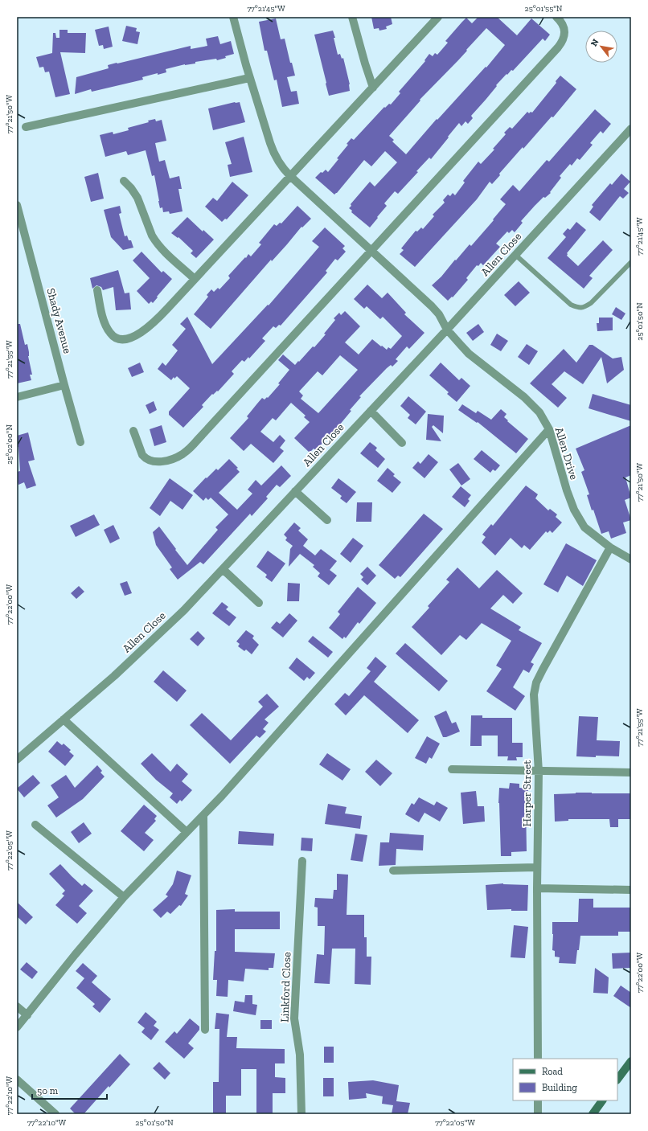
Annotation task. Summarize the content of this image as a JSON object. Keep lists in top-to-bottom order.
{
  "streets": {
    "street": [
      "Allen Close",
      "Shady Avenue",
      "Allen Drive",
      "Harper Street",
      "Linkford Close"
    ]
  },
  "crossings": [
    ["Allen Close", "Allen Drive"],
    ["Allen Drive", "Harper Street"]
  ],
  "legend": ["Road", "Building"],
  "scale_bar": "50 m",
  "north": "top left",
  "coordinates": [
    "77°21'45\"W",
    "25°01'55\"N",
    "77°21'50\"W",
    "25°01'50\"N",
    "77°21'55\"W",
    "25°02'00\"N",
    "77°22'00\"W",
    "77°22'05\"W",
    "77°22'10\"W"
  ]
}
